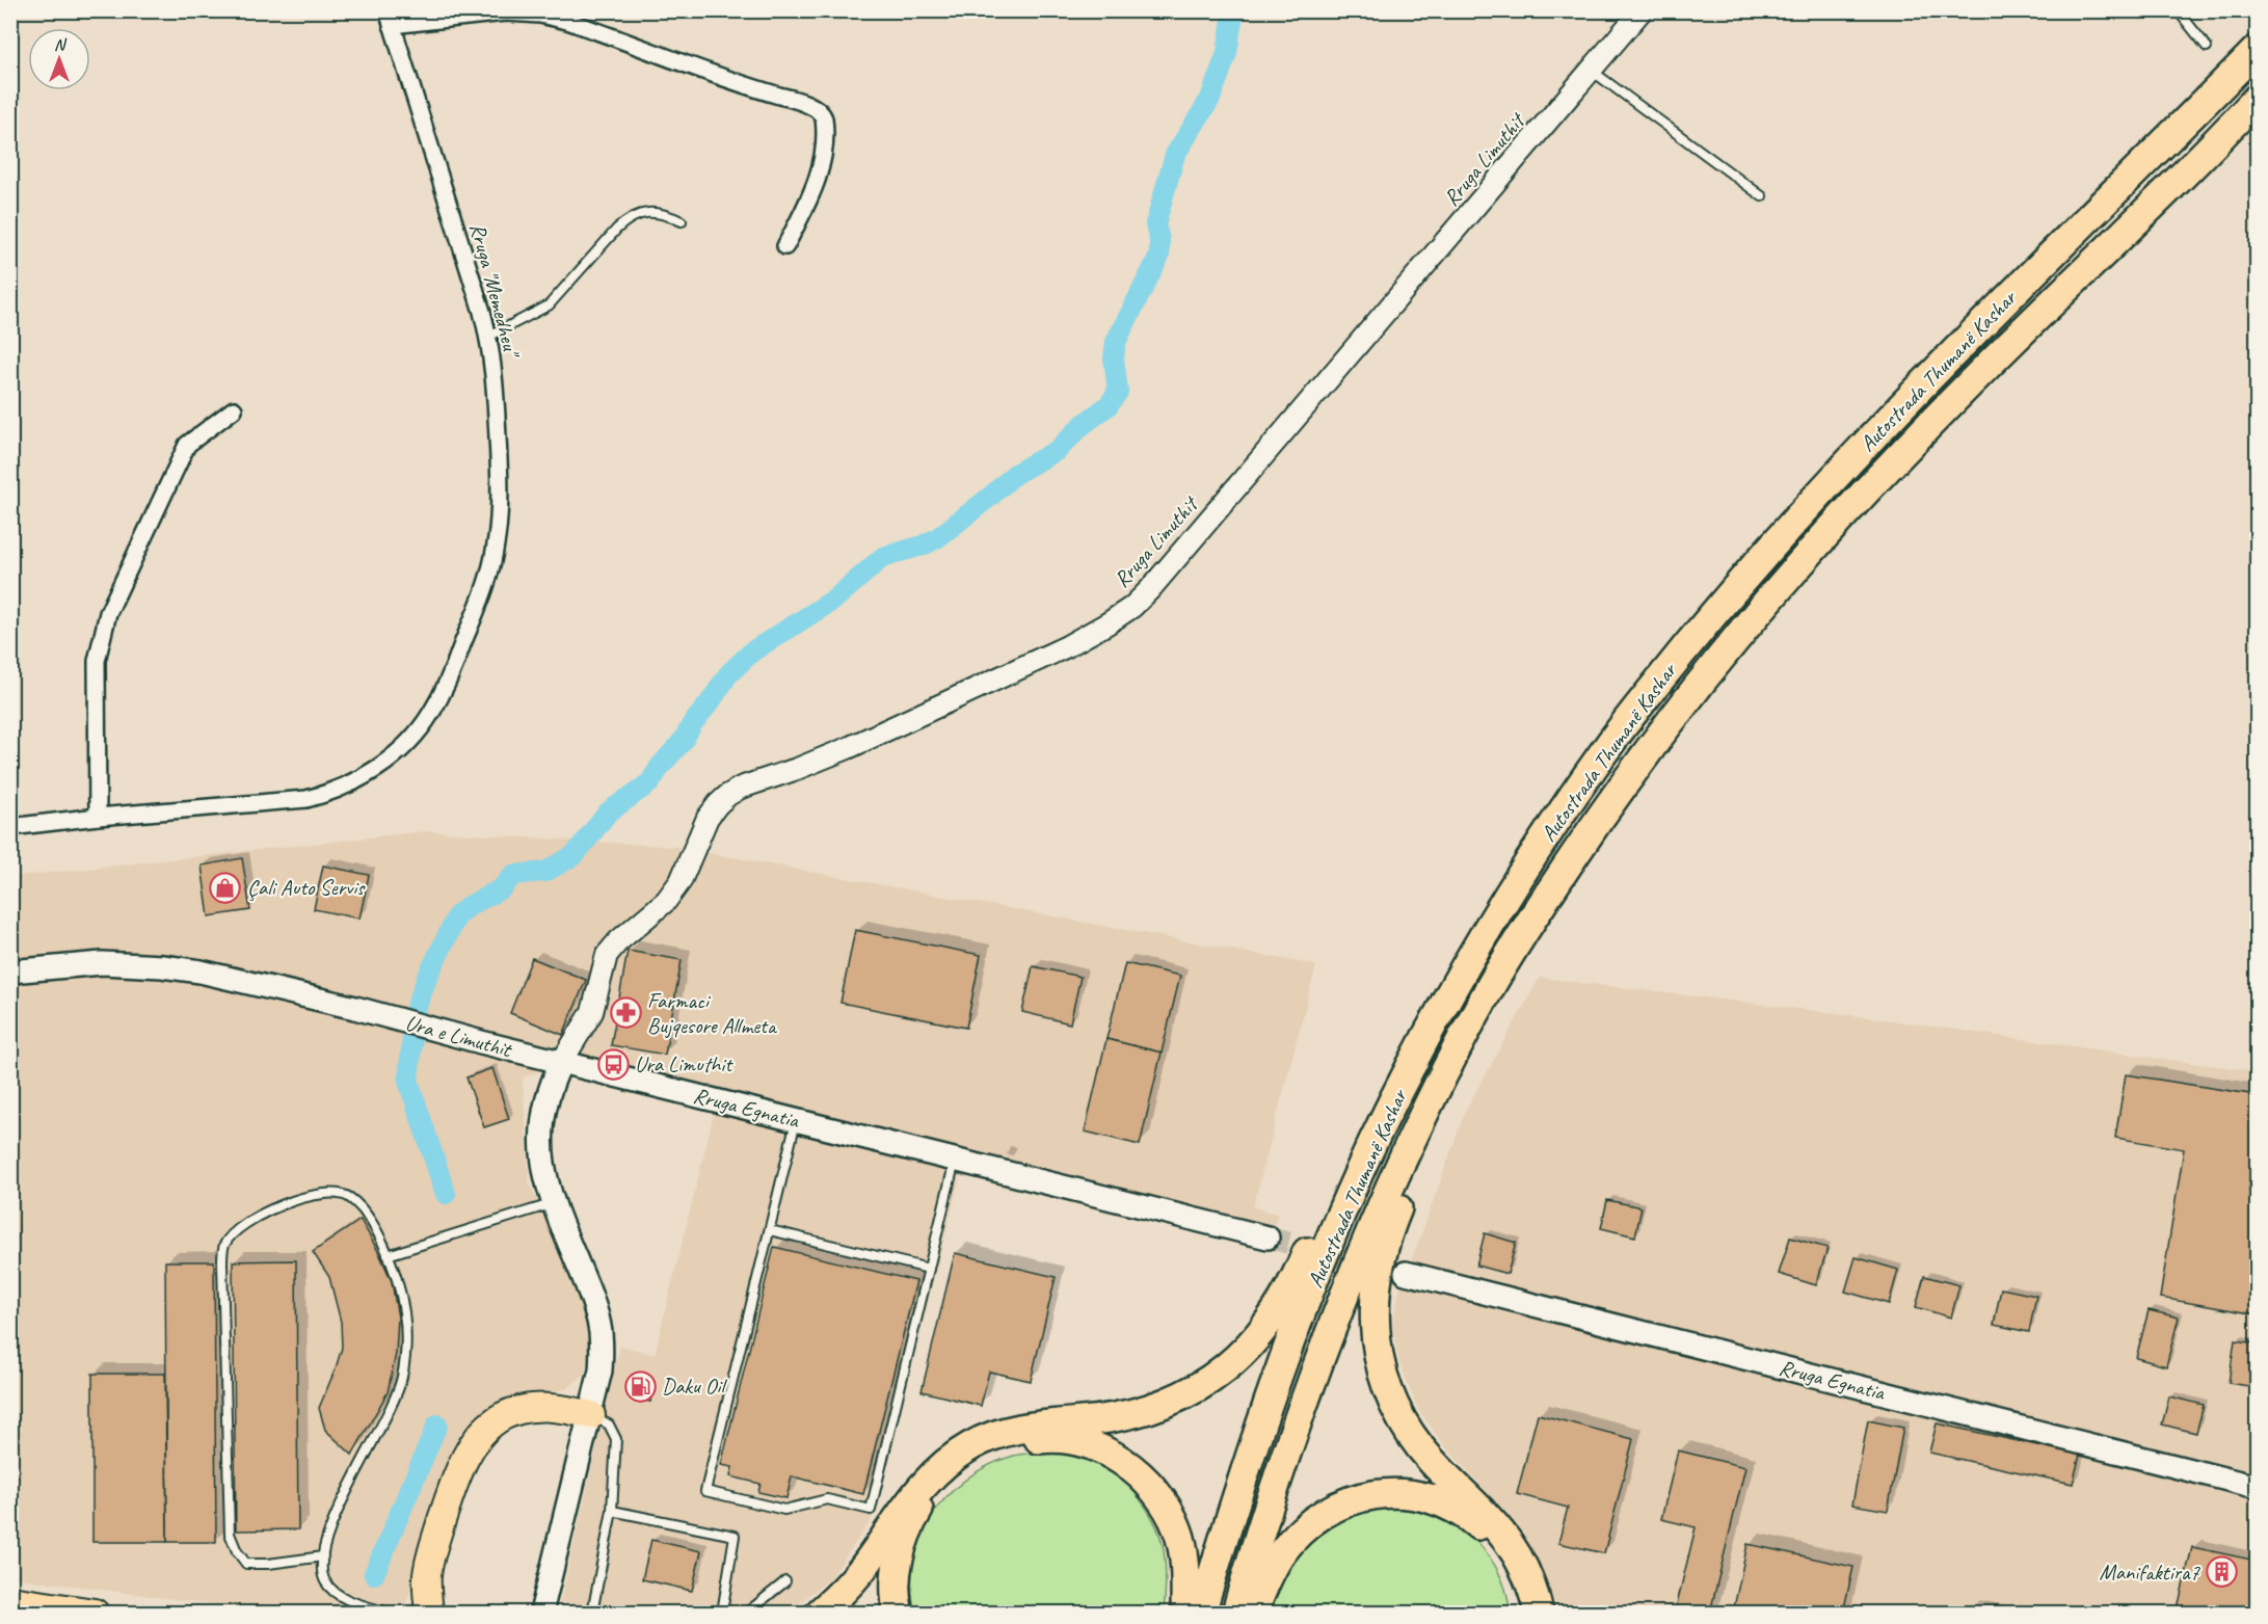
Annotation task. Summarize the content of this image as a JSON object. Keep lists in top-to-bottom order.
{
  "streets": {
    "highway": ["Autostrada Thumanë Kashar"],
    "main road": ["Ura e Limuthit", "Rruga Egnatia"],
    "street": ["Rruga Limuthit", "Rruga \"Memedheu\""]
  },
  "crossings": [
    ["Rruga Limuthit", "Ura e Limuthit"],
    ["Rruga Limuthit", "Rruga Egnatia"],
    ["Ura e Limuthit", "Rruga Egnatia"]
  ],
  "places": {
    "shop": ["Çali Auto Servis"],
    "pharmacy": ["Farmaci Bujqesore Allmeta"],
    "bus stop": ["Ura Limuthit"],
    "fuel station": ["Daku Oil"],
    "building": ["Manifaktira7"]
  },
  "north": "top"
}
